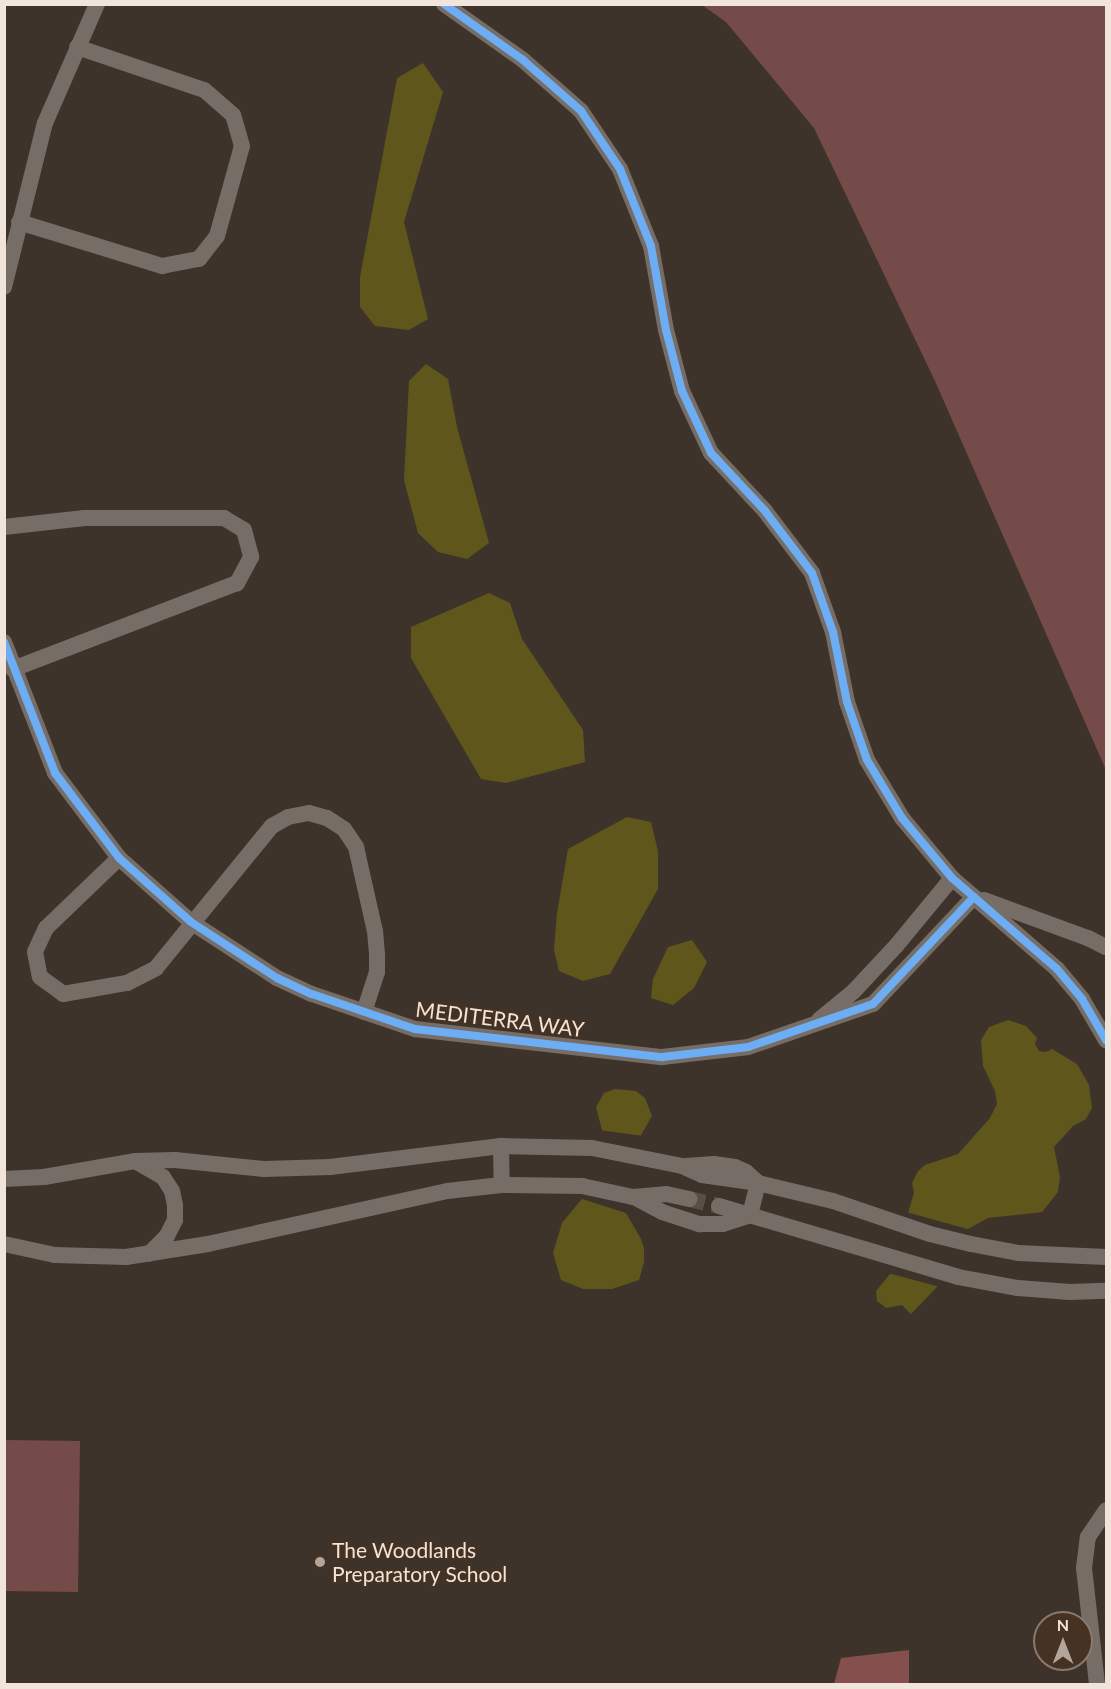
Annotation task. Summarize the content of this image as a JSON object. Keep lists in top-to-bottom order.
{
  "streets": {
    "street": ["MEDITERRA WAY"]
  },
  "places": ["The Woodlands Preparatory School"],
  "north": "top"
}
